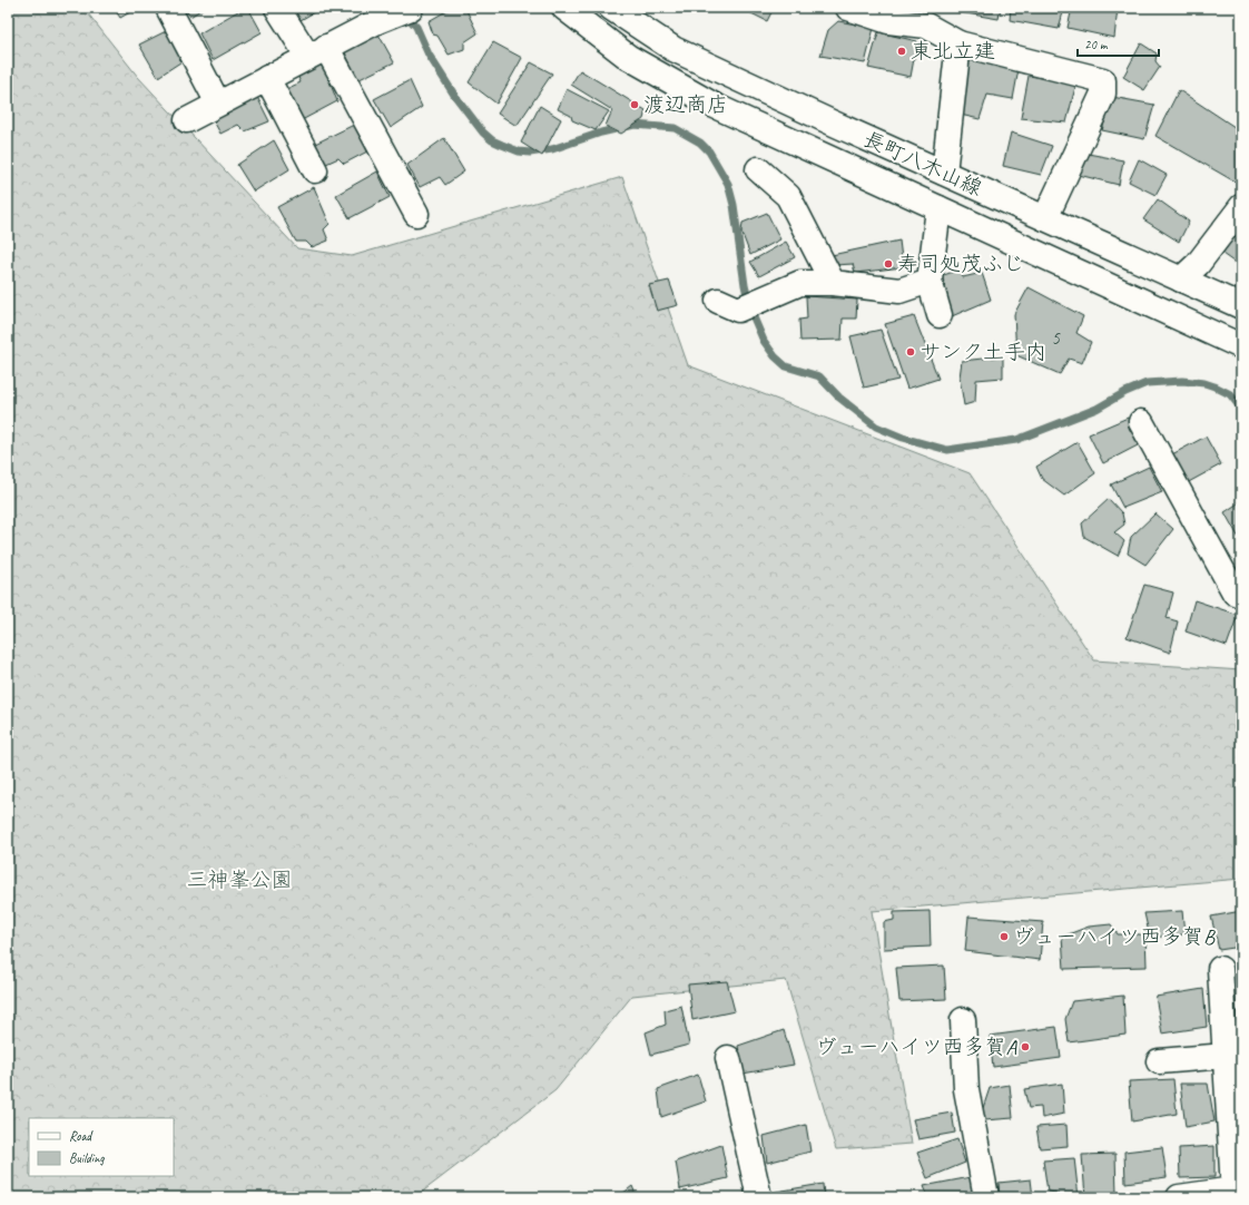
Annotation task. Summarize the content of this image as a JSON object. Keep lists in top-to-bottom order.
{
  "streets": {
    "street": ["長町八木山線"]
  },
  "parks": ["三神峯公園"],
  "places": [
    "東北立建",
    "渡辺商店",
    "寿司処茂ふじ",
    "サンク土手内",
    "ヴューハイツ西多賀B",
    "ヴューハイツ西多賀A"
  ],
  "house_numbers": ["5"],
  "legend": ["Road", "Building"],
  "scale_bar": "20 m"
}
